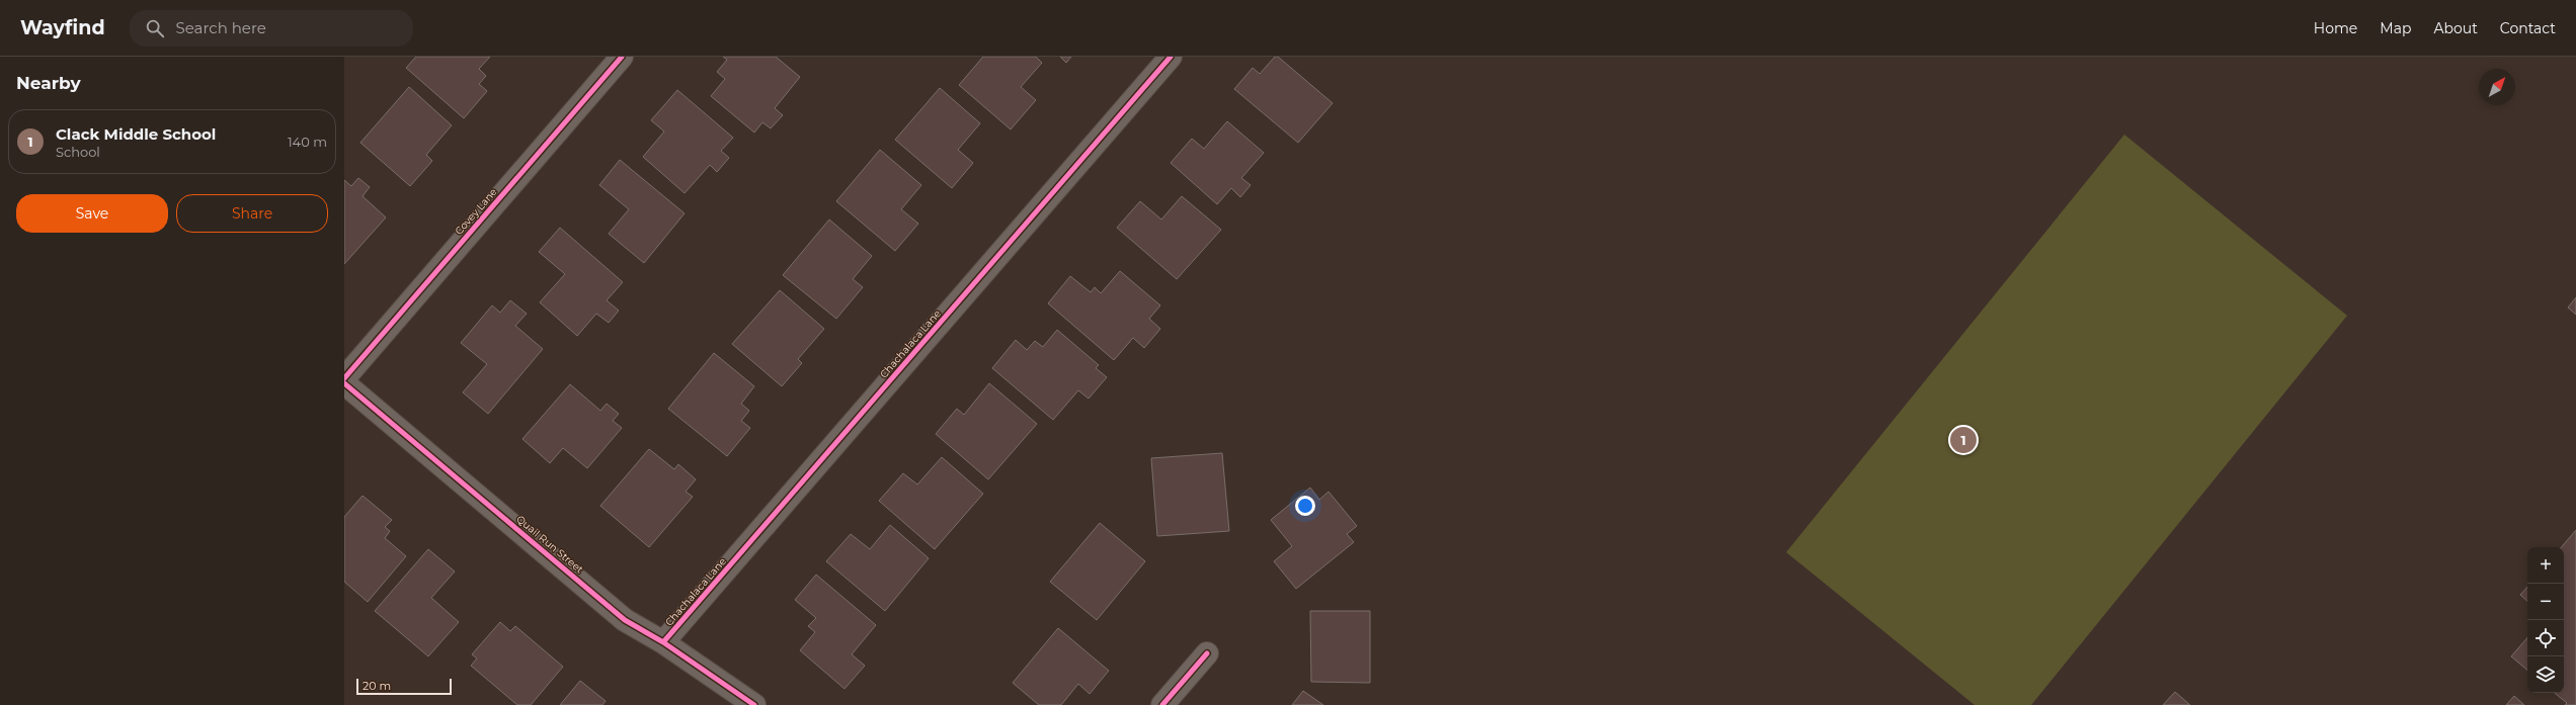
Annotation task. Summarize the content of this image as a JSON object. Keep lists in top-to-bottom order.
{
  "streets": {
    "street": ["Covey Lane", "Chachalaca Lane", "Quail Run Street"]
  },
  "crossings": [
    ["Chachalaca Lane", "Quail Run Street"]
  ],
  "scale_bar": "20 m",
  "north": "top right",
  "page": {
    "header": "Wayfind",
    "search": "Search here",
    "nav": [
      "Home",
      "Map",
      "About",
      "Contact"
    ],
    "heading": "Nearby",
    "list": [
      {
        "mark": "1",
        "name": "Clack Middle School",
        "note": "School",
        "value": "140 m"
      }
    ],
    "buttons": ["Save", "Share"],
    "pins": "1",
    "map_buttons": ["+", "−"],
    "scale": "20 m"
  }
}
